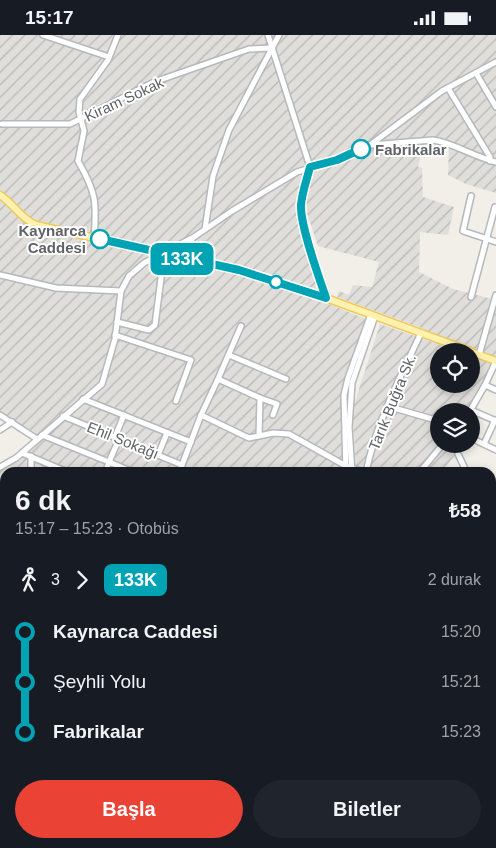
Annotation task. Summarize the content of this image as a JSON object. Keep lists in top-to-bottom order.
{
  "streets": {
    "street": ["Kiram Sokak", "Tarık Buğra Sk.", "Ehil Sokağı"]
  },
  "places": ["Fabrikalar", "Kaynarca Caddesi"],
  "lines": ["bus line 133K"],
  "page": {
    "status": "15:17",
    "on_map": "133K",
    "heading": ["6 dk", "15:17 – 15:23 · Otobüs", "₺58"],
    "legs": ["3", "133K", "2 durak"],
    "list": [
      {
        "name": "Kaynarca Caddesi",
        "value": "15:20"
      },
      {
        "name": "Şeyhli Yolu",
        "value": "15:21"
      },
      {
        "name": "Fabrikalar",
        "value": "15:23"
      }
    ],
    "buttons": ["Başla", "Biletler"]
  }
}
